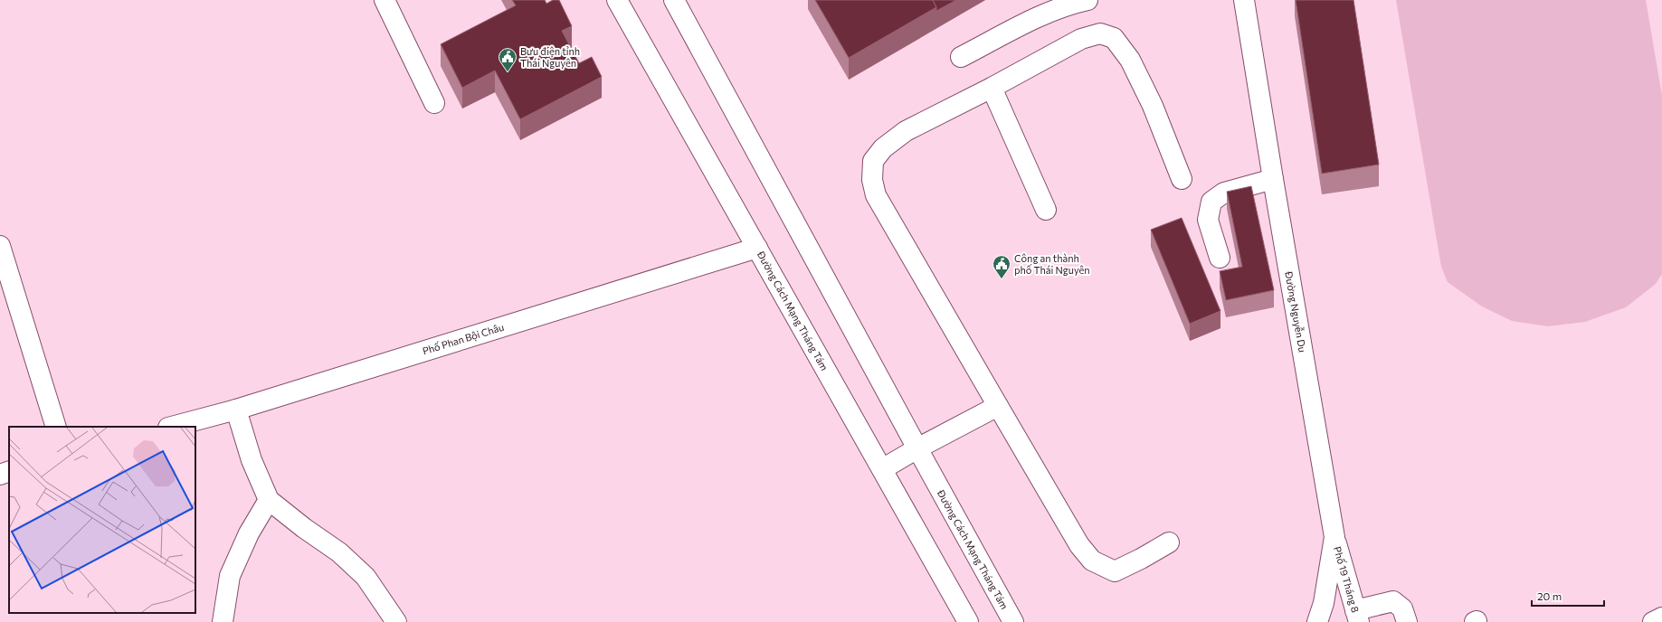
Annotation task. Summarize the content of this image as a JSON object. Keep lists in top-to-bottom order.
{
  "streets": {
    "main road": [
      "Đường Cách Mạng Tháng Tám",
      "Đường Nguyễn Du",
      "Phố Phan Bội Châu",
      "Phố 19 Tháng 8"
    ]
  },
  "crossings": [
    ["Đường Cách Mạng Tháng Tám", "Phố Phan Bội Châu"],
    ["Đường Nguyễn Du", "Phố 19 Tháng 8"]
  ],
  "places": {
    "public building": ["Bưu điện tỉnh Thái Nguyên", "Công an thành phố Thái Nguyên"]
  },
  "scale_bar": "20 m"
}
